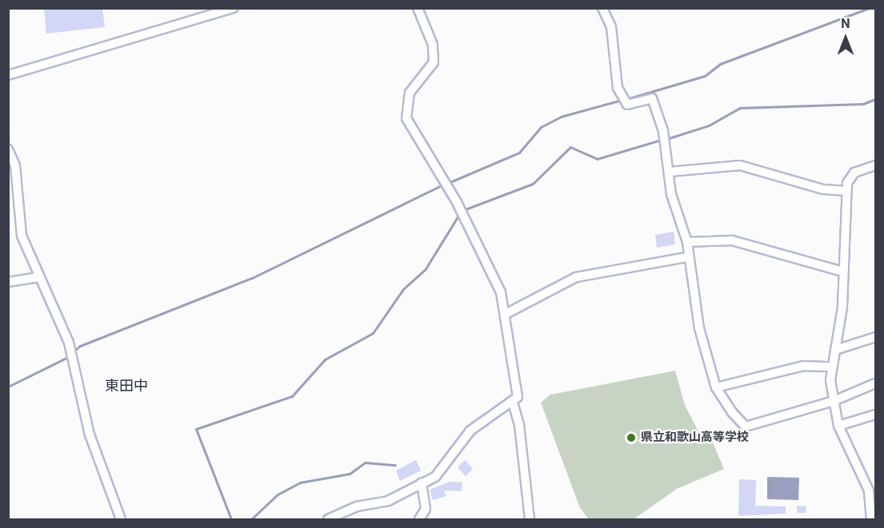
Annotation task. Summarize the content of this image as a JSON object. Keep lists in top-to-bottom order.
{
  "districts": ["東田中"],
  "places": ["県立和歌山高等学校"],
  "north": "top"
}
